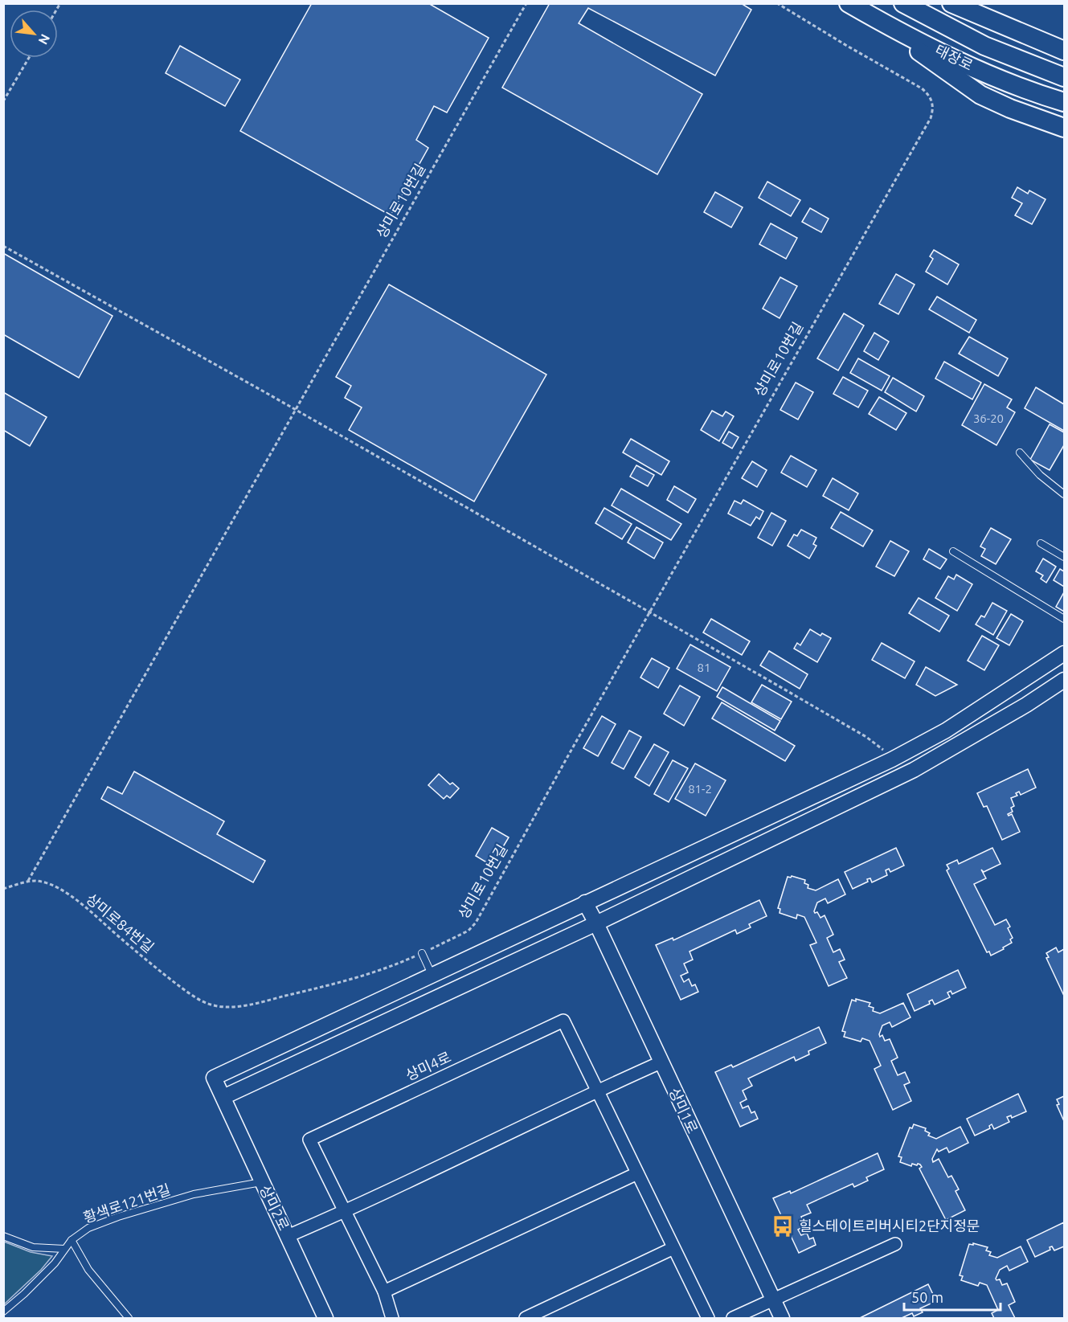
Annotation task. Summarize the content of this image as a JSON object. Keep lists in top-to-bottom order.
{
  "streets": {
    "main road": ["태장로"],
    "street": ["상미4로", "상미1로", "상미2로"],
    "lane": ["황색로121번길"],
    "path": ["상미로10번길", "상미로84번길"]
  },
  "crossings": [
    ["상미로10번길", "상미로84번길"],
    ["황색로121번길", "상미2로"]
  ],
  "places": {
    "bus stop": ["힐스테이트리버시티2단지정문"]
  },
  "house_numbers": ["36-20", "81", "81-2"],
  "scale_bar": "50 m",
  "north": "bottom right"
}
